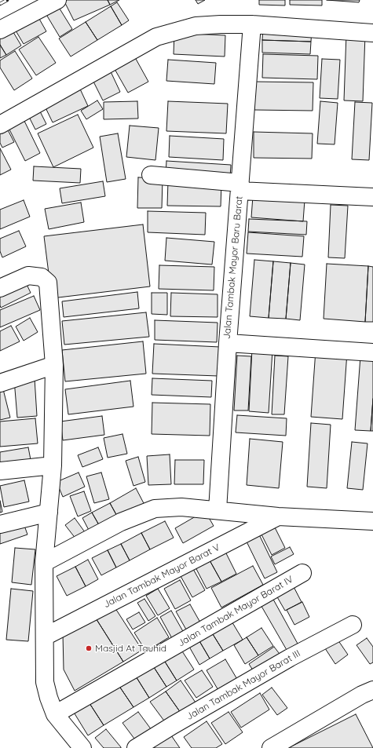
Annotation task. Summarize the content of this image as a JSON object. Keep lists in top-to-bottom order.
{
  "streets": {
    "street": [
      "Jalan Tambak Mayor Baru Barat",
      "Jalan Tambak Mayor Barat V",
      "Jalan Tambak Mayor Barat IV",
      "Jalan Tambak Mayor Barat III"
    ]
  },
  "places": ["Masjid At Tauhid"]
}
